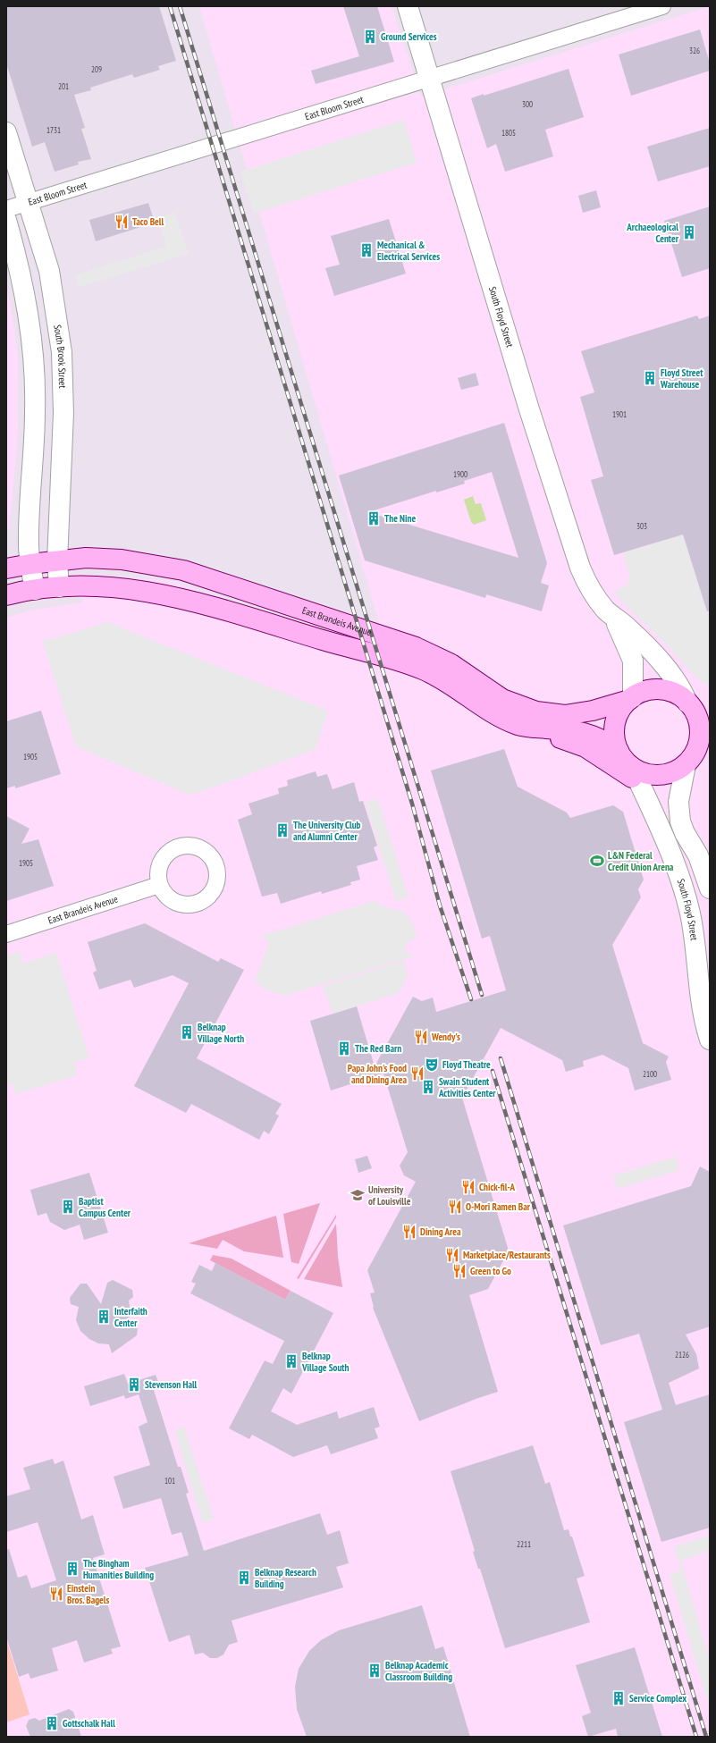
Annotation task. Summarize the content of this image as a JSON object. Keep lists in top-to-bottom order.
{
  "streets": {
    "main road": ["East Brandeis Avenue"],
    "street": ["East Bloom Street", "South Floyd Street", "South Brook Street"]
  },
  "crossings": [
    ["East Bloom Street", "South Floyd Street"],
    ["East Bloom Street", "South Brook Street"],
    ["South Floyd Street", "East Brandeis Avenue"],
    ["South Brook Street", "East Brandeis Avenue"]
  ],
  "places": {
    "building": [
      "Ground Services",
      "Archaeological Center",
      "Mechanical & Electrical Services",
      "Floyd Street Warehouse",
      "The Nine",
      "The University Club and Alumni Center",
      "Belknap Village North",
      "The Red Barn",
      "Swain Student Activities Center",
      "Baptist Campus Center",
      "Interfaith Center",
      "Belknap Village South",
      "Stevenson Hall",
      "The Bingham Humanities Building",
      "Belknap Research Building",
      "Belknap Academic Classroom Building",
      "Service Complex",
      "Gottschalk Hall"
    ],
    "restaurant": [
      "Taco Bell",
      "Wendy's",
      "Papa John's Food and Dining Area",
      "Chick-fil-A",
      "O-Mori Ramen Bar",
      "Dining Area",
      "Marketplace/Restaurants",
      "Green to Go",
      "Einstein Bros. Bagels"
    ],
    "sports": ["L&N Federal Credit Union Arena"],
    "theatre": ["Floyd Theatre"],
    "school or university": ["University of Louisville"]
  },
  "house_numbers": [
    "326",
    "209",
    "201",
    "300",
    "1731",
    "1805",
    "1901",
    "1900",
    "303",
    "1905",
    "1905",
    "2100",
    "2126",
    "101",
    "2211"
  ]
}
